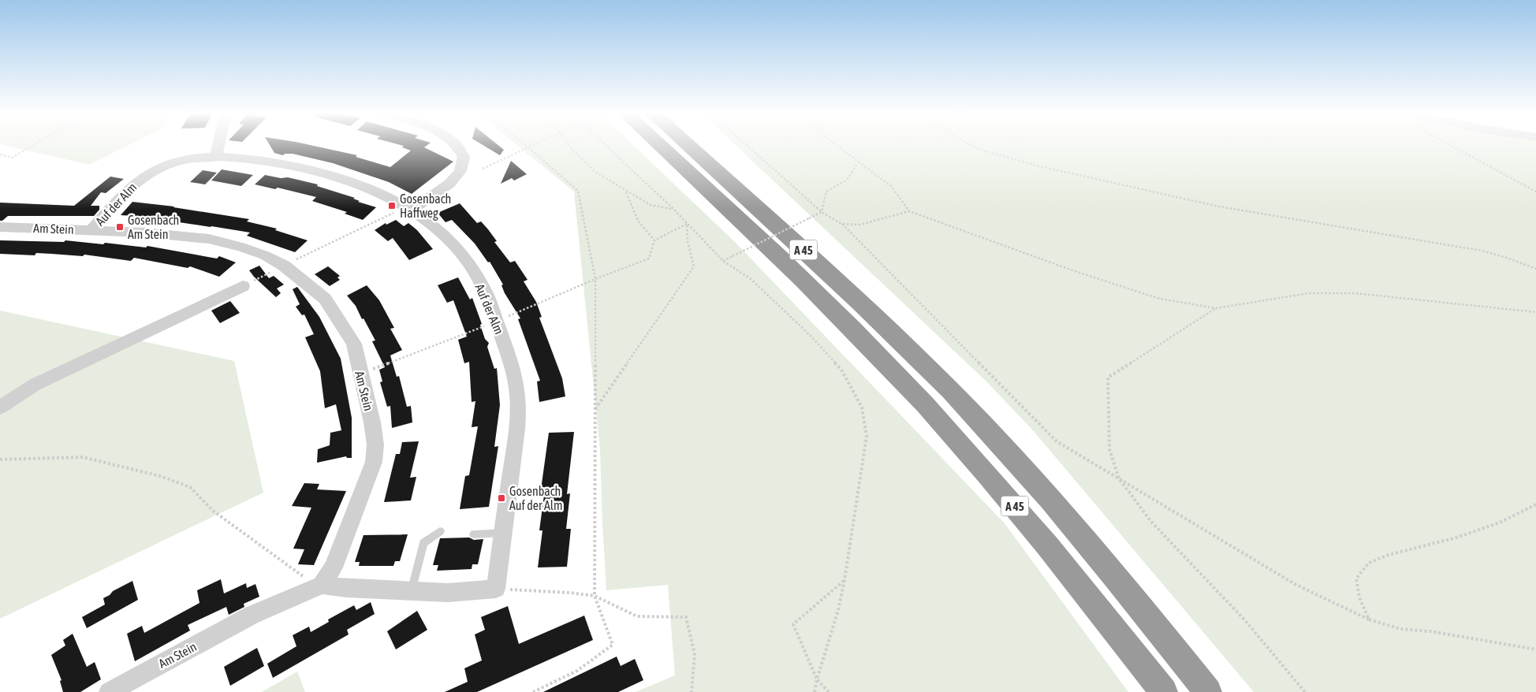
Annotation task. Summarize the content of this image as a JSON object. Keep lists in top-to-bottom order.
{
  "streets": {
    "highway": ["A 45"],
    "street": ["Auf der Alm", "Am Stein"]
  },
  "crossings": [
    ["Auf der Alm", "Am Stein"]
  ],
  "places": {
    "transit": ["Gosenbach Haffweg", "Gosenbach Am Stein", "Gosenbach Auf der Alm"]
  }
}
